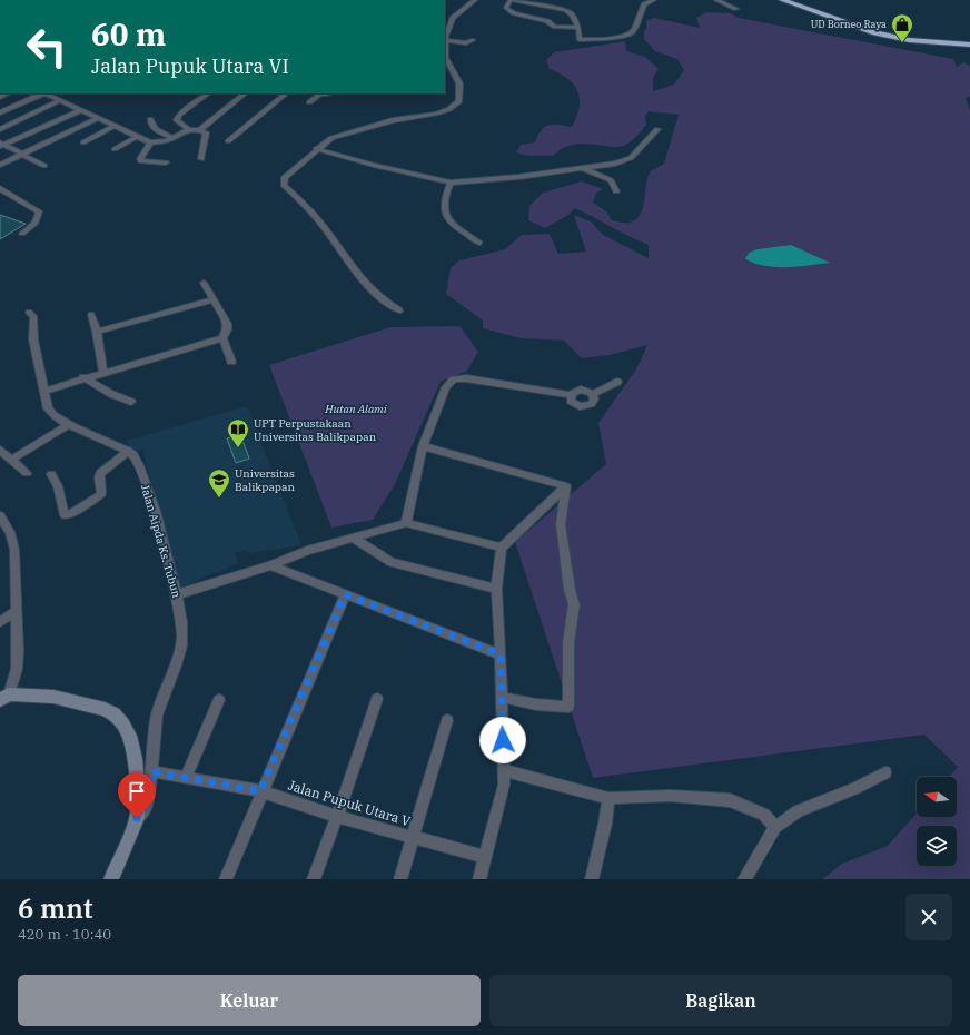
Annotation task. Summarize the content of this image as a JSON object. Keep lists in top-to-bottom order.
{
  "streets": {
    "street": ["Jalan Aipda Ks. Tubun", "Jalan Pupuk Utara V"]
  },
  "crossings": [
    ["Jalan Aipda Ks. Tubun", "Jalan Pupuk Utara V"]
  ],
  "parks": ["Hutan Alami"],
  "places": {
    "shop": ["UD Borneo Raya"],
    "library": ["UPT Perpustakaan Universitas Balikpapan"],
    "school or university": ["Universitas Balikpapan"]
  },
  "north": "left",
  "page": {
    "turn": ["60 m", "Jalan Pupuk Utara VI"],
    "heading": ["6 mnt", "420 m · 10:40"],
    "buttons": ["Keluar", "Bagikan"]
  }
}
